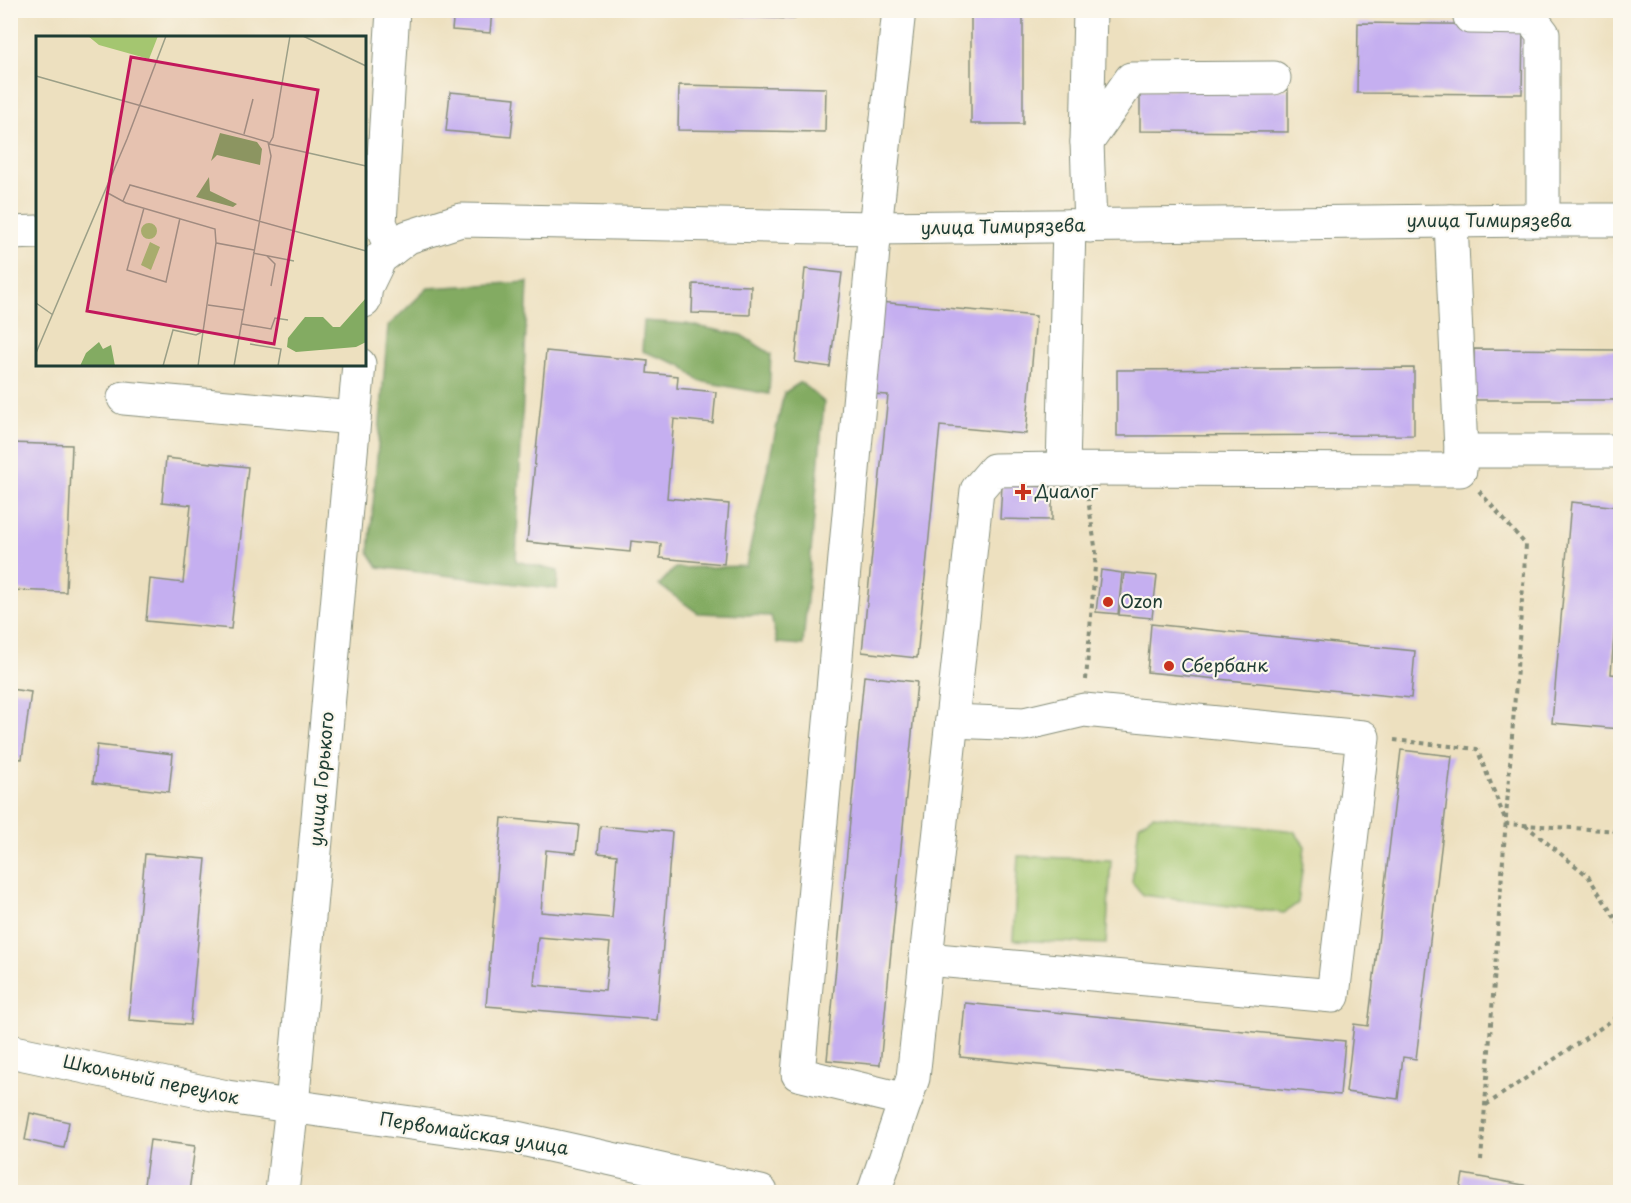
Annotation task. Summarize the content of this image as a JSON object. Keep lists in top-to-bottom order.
{
  "streets": {
    "street": [
      "улица Тимирязева",
      "улица Горького",
      "Школьный переулок",
      "Первомайская улица"
    ]
  },
  "crossings": [
    ["улица Горького", "Школьный переулок"],
    ["улица Горького", "Первомайская улица"],
    ["Школьный переулок", "Первомайская улица"]
  ],
  "places": {
    "health": ["Диалог"],
    "other": ["Ozon", "Сбербанк"]
  }
}
